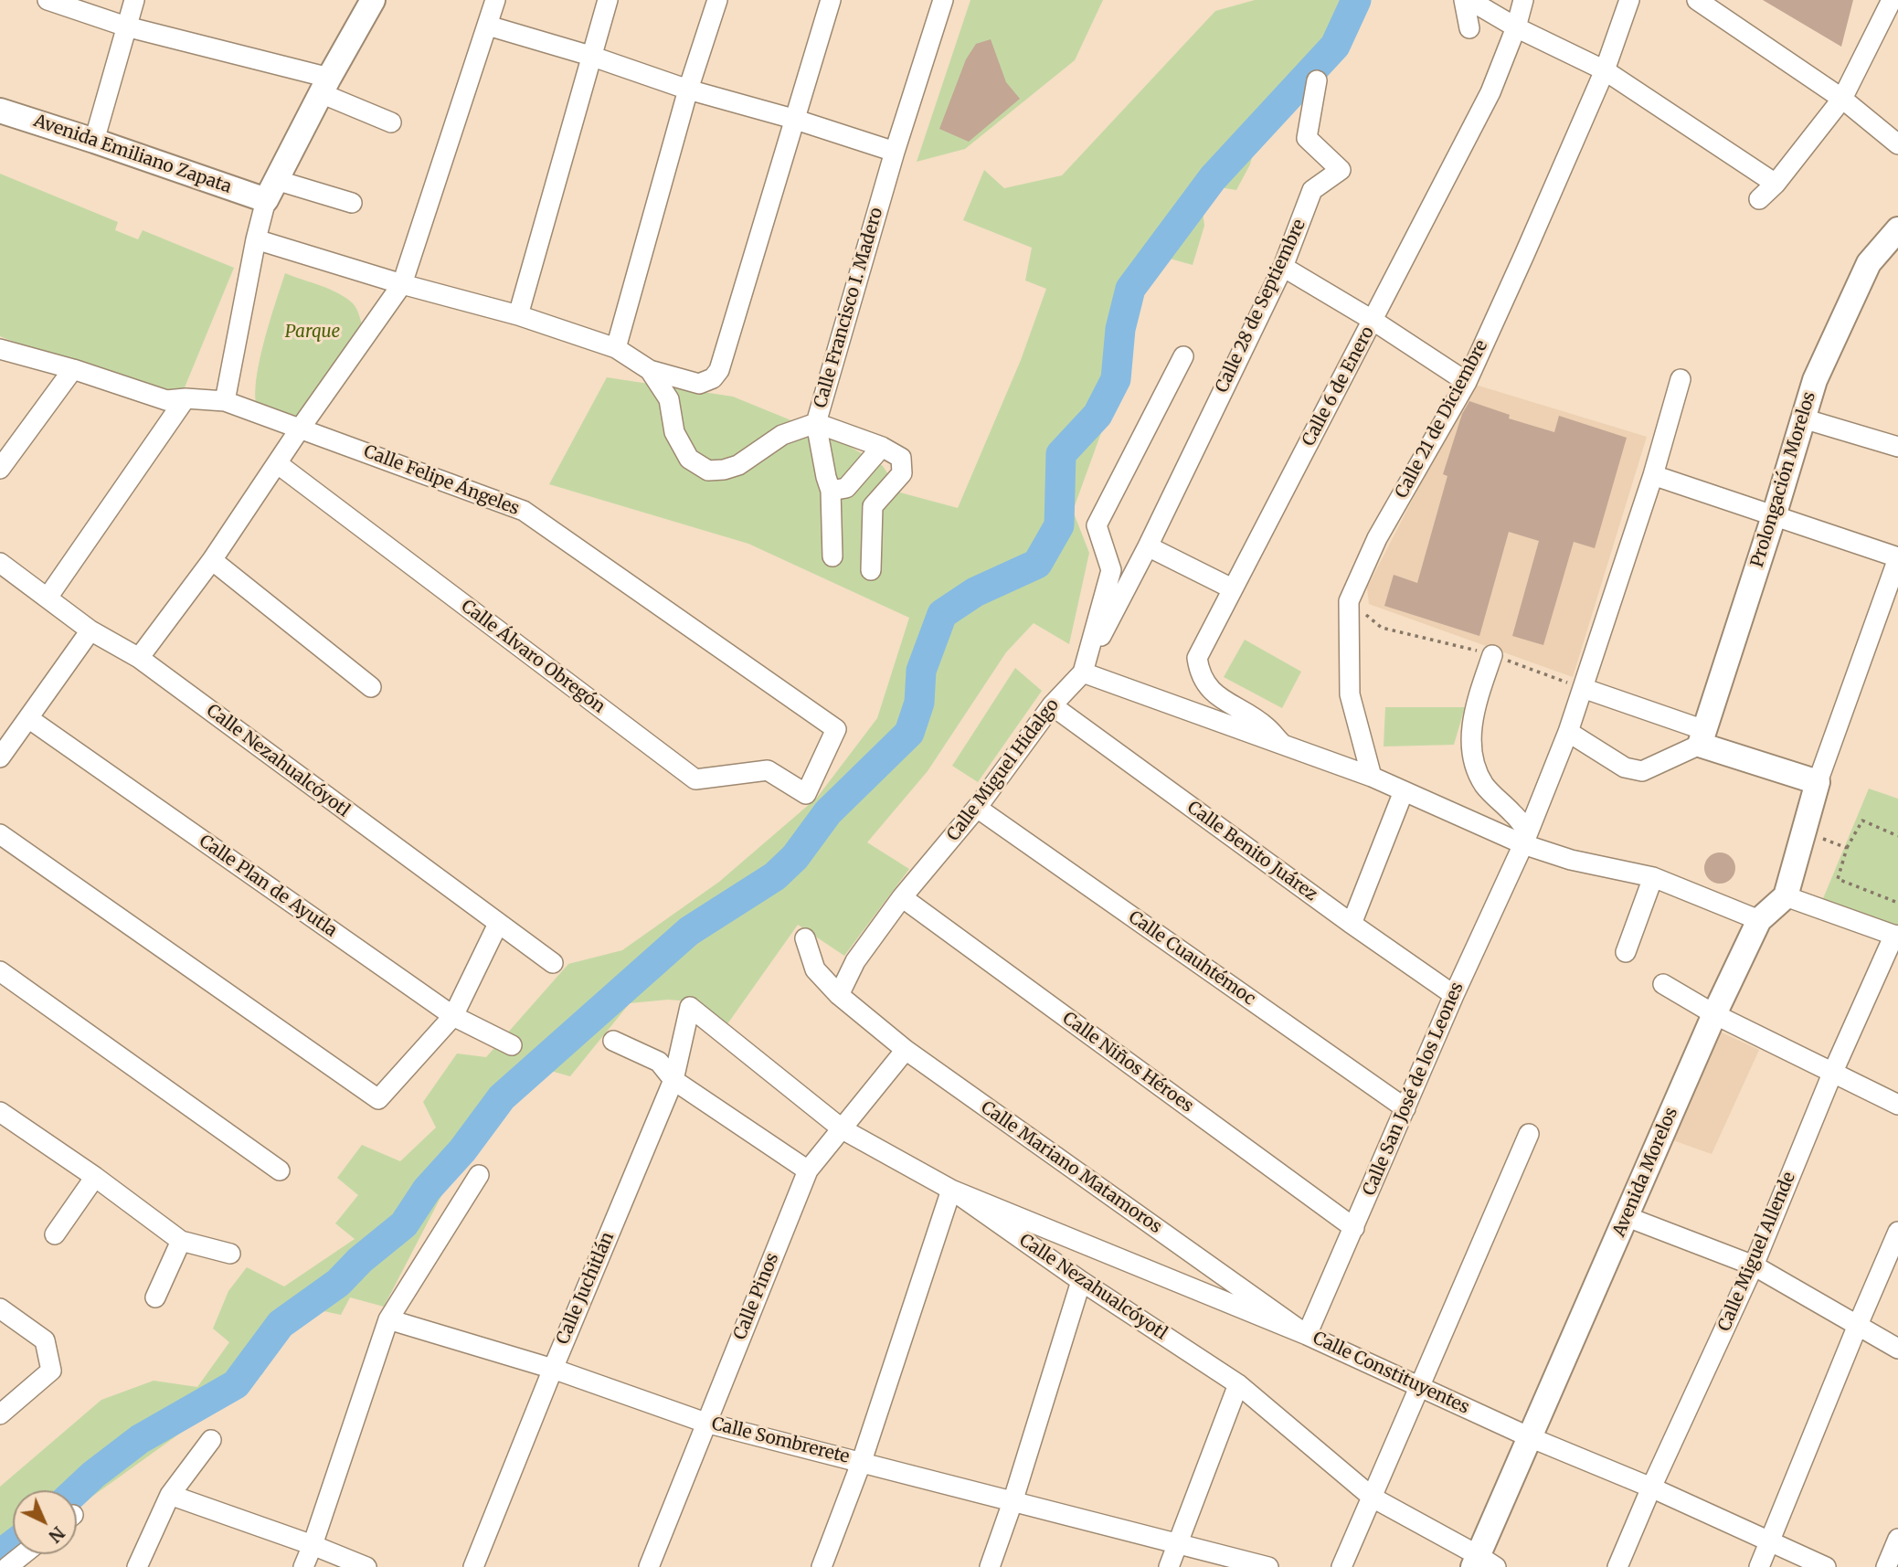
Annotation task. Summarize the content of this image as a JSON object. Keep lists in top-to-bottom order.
{
  "streets": {
    "main road": ["Avenida Emiliano Zapata", "Prolongación Morelos", "Avenida Morelos"],
    "street": [
      "Calle 28 de Septiembre",
      "Calle Francisco I. Madero",
      "Calle 6 de Enero",
      "Calle 21 de Diciembre",
      "Calle Felipe Ángeles",
      "Calle Álvaro Obregón",
      "Calle Nezahualcóyotl",
      "Calle Miguel Hidalgo",
      "Calle Benito Juárez",
      "Calle Plan de Ayutla",
      "Calle Cuauhtémoc",
      "Calle Niños Héroes",
      "Calle San José de los Leones",
      "Calle Mariano Matamoros",
      "Calle Miguel Allende",
      "Calle Juchitlán",
      "Calle Pinos",
      "Calle Constituyentes",
      "Calle Sombrerete"
    ]
  },
  "crossings": [
    ["Calle 28 de Septiembre", "Calle Miguel Hidalgo"],
    ["Calle Felipe Ángeles", "Calle Álvaro Obregón"],
    ["Calle Nezahualcóyotl", "Avenida Morelos"],
    ["Calle Nezahualcóyotl", "Calle Juchitlán"],
    ["Calle Nezahualcóyotl", "Calle Pinos"],
    ["Calle Nezahualcóyotl", "Calle Constituyentes"],
    ["Calle Miguel Hidalgo", "Calle Benito Juárez"],
    ["Calle Miguel Hidalgo", "Calle Cuauhtémoc"],
    ["Calle Miguel Hidalgo", "Calle Niños Héroes"],
    ["Calle Miguel Hidalgo", "Calle Mariano Matamoros"],
    ["Calle Benito Juárez", "Calle San José de los Leones"],
    ["Calle Cuauhtémoc", "Calle San José de los Leones"],
    ["Calle Niños Héroes", "Calle San José de los Leones"],
    ["Calle San José de los Leones", "Calle Mariano Matamoros"],
    ["Calle San José de los Leones", "Calle Constituyentes"],
    ["Calle Mariano Matamoros", "Calle Pinos"],
    ["Calle Mariano Matamoros", "Calle Constituyentes"],
    ["Avenida Morelos", "Calle Constituyentes"],
    ["Calle Miguel Allende", "Calle Constituyentes"],
    ["Calle Juchitlán", "Calle Sombrerete"],
    ["Calle Pinos", "Calle Sombrerete"]
  ],
  "parks": ["Parque"],
  "north": "bottom right"
}
